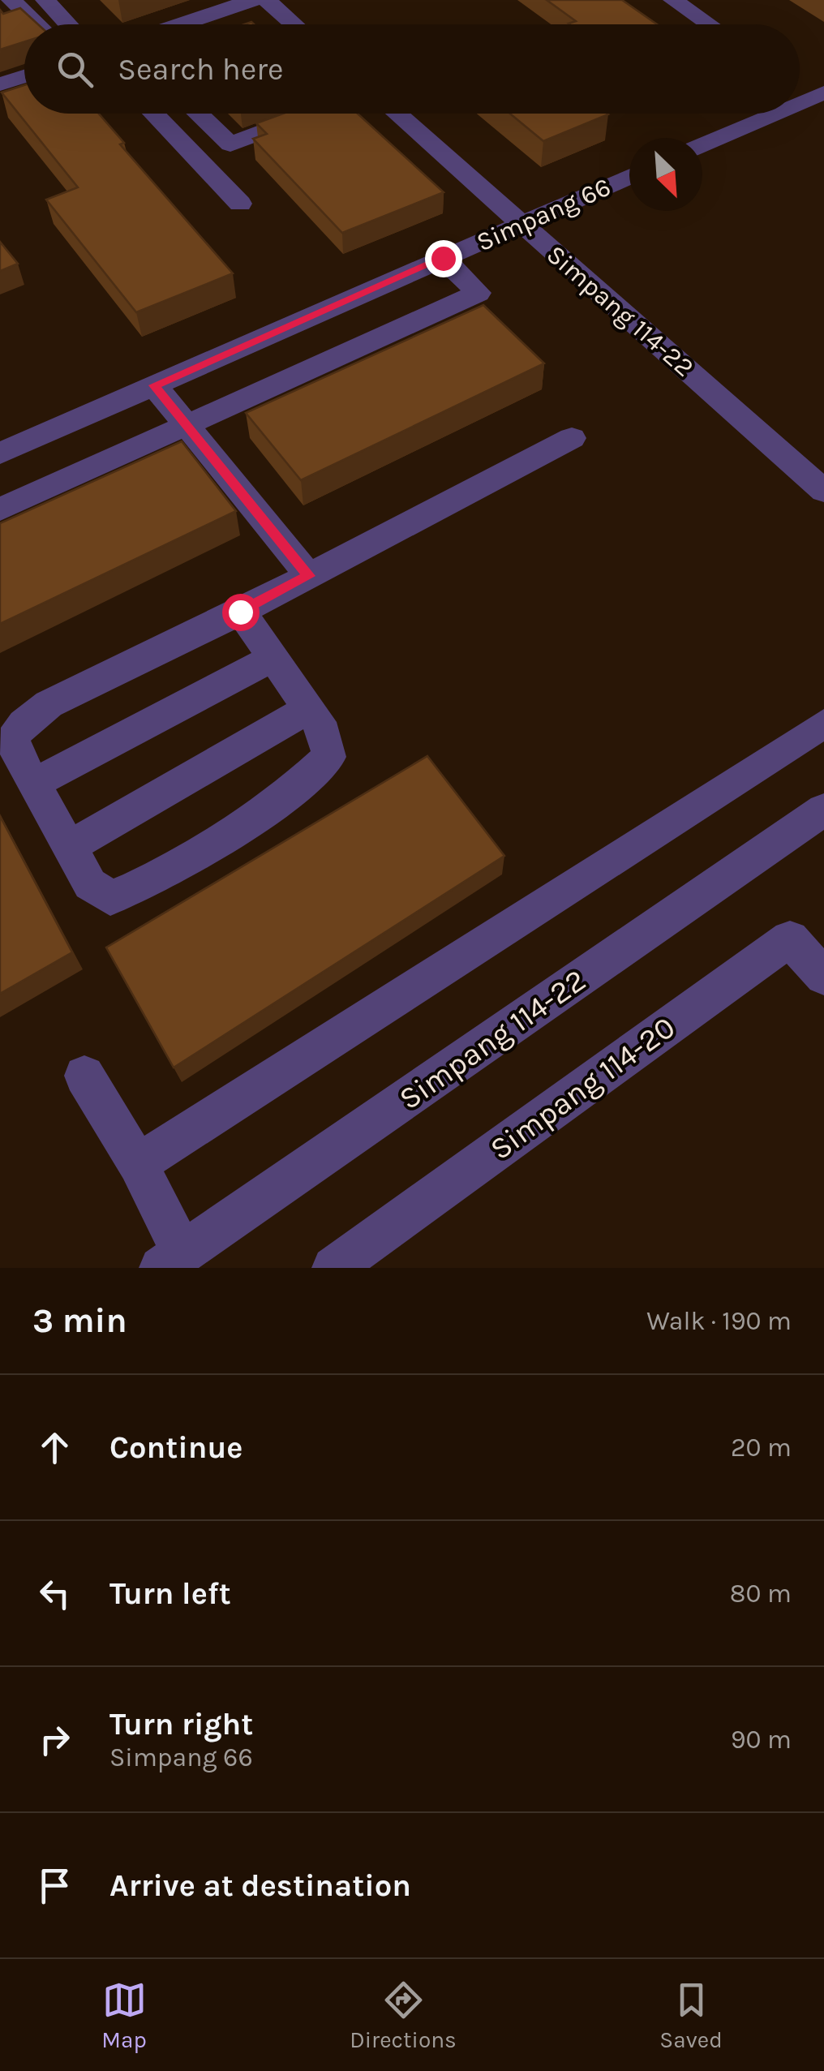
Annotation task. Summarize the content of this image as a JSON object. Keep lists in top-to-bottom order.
{
  "streets": {
    "street": ["Simpang 66", "Simpang 114-22", "Simpang 114-20"]
  },
  "crossings": [
    ["Simpang 66", "Simpang 114-22"]
  ],
  "north": "bottom right",
  "page": {
    "search": "Search here",
    "heading": ["3 min", "Walk · 190 m"],
    "list": [
      ["Continue", "20 m"],
      ["Turn left", "80 m"],
      ["Turn right", "Simpang 66", "90 m"],
      "Arrive at destination"
    ],
    "nav": ["Map", "Directions", "Saved"]
  }
}
